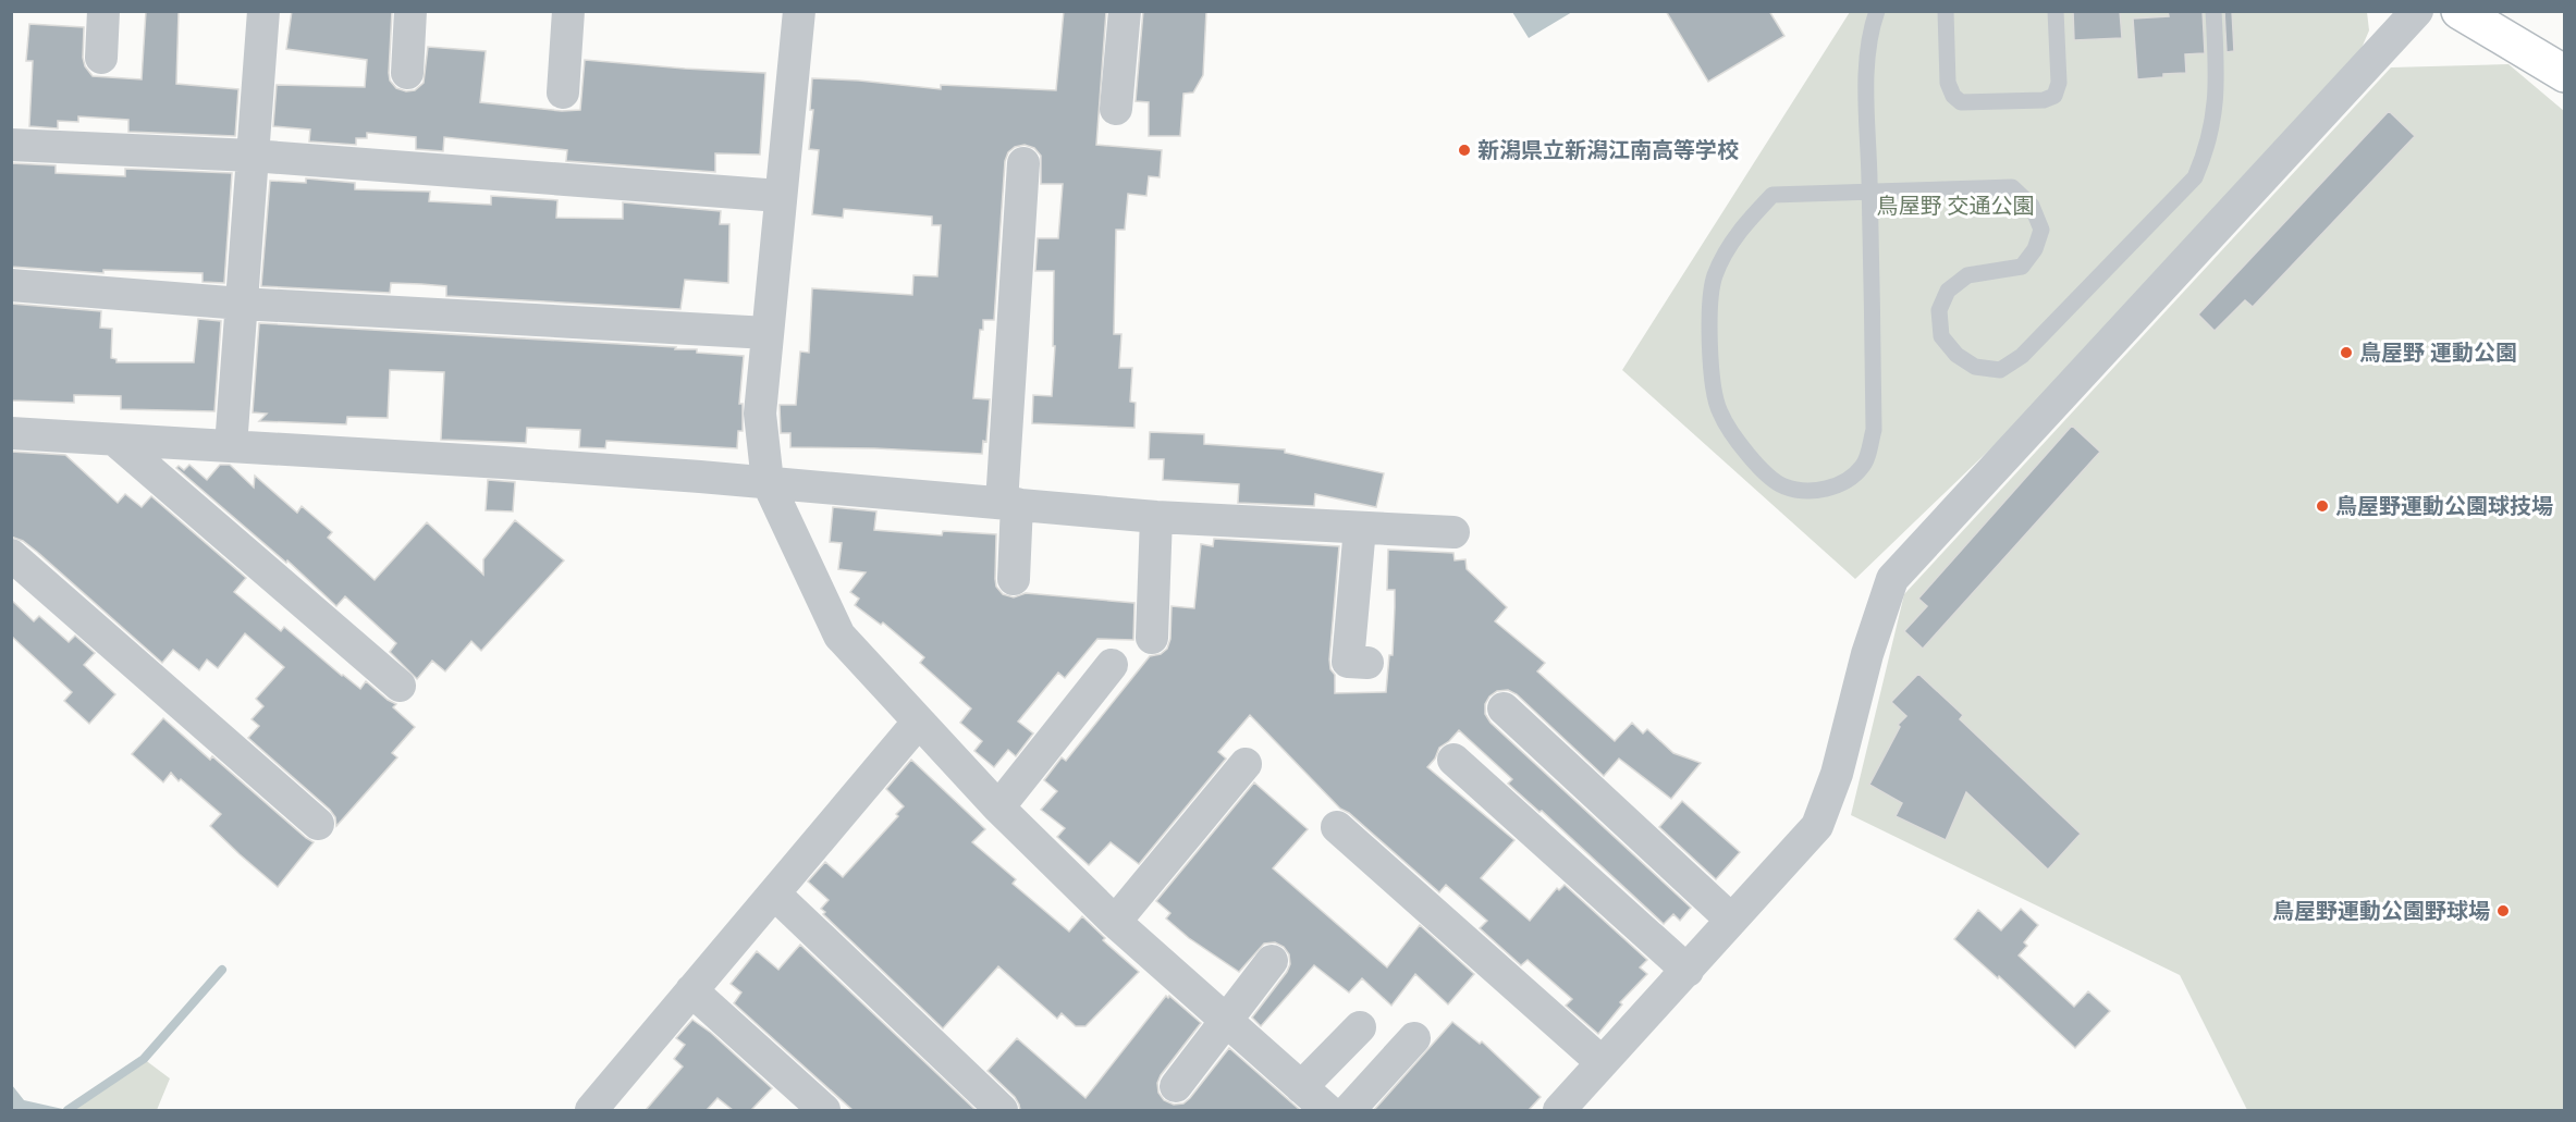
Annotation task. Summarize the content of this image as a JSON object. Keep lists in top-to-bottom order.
{
  "parks": ["鳥屋野 交通公園"],
  "places": [
    "新潟県立新潟江南高等学校",
    "鳥屋野 運動公園",
    "鳥屋野運動公園球技場",
    "鳥屋野運動公園野球場"
  ]
}
